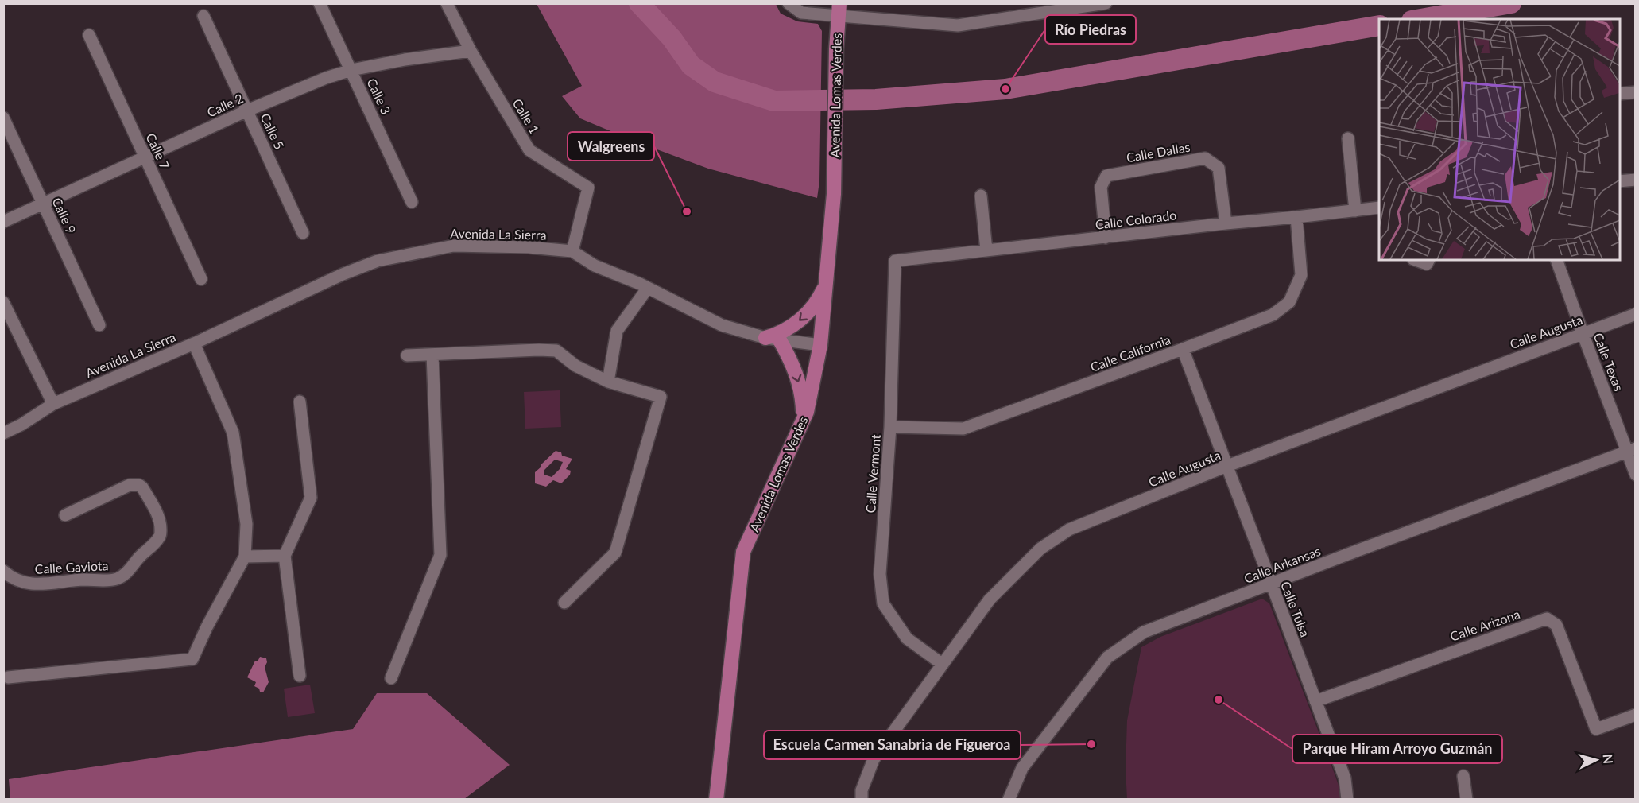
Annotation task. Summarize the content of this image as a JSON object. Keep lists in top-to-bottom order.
{
  "streets": {
    "main road": ["Avenida Lomas Verdes"],
    "street": [
      "Calle 3",
      "Calle 2",
      "Calle 1",
      "Calle 5",
      "Calle 7",
      "Calle Dallas",
      "Calle 9",
      "Calle Colorado",
      "Avenida La Sierra",
      "Calle Augusta",
      "Calle California",
      "Calle Texas",
      "Calle Vermont",
      "Calle Arkansas",
      "Calle Gaviota",
      "Calle Tulsa",
      "Calle Arizona"
    ]
  },
  "crossings": [
    ["Avenida Lomas Verdes", "Avenida La Sierra"],
    ["Calle 3", "Calle 2"],
    ["Calle 2", "Calle 1"],
    ["Calle 2", "Calle 5"],
    ["Calle 2", "Calle 7"],
    ["Calle 2", "Calle 9"],
    ["Calle 1", "Avenida La Sierra"],
    ["Calle Dallas", "Calle Colorado"],
    ["Calle Colorado", "Calle California"],
    ["Calle Colorado", "Calle Vermont"],
    ["Calle Augusta", "Calle Texas"],
    ["Calle Augusta", "Calle Vermont"],
    ["Calle Augusta", "Calle Tulsa"],
    ["Calle California", "Calle Vermont"],
    ["Calle California", "Calle Tulsa"],
    ["Calle Texas", "Calle Arkansas"],
    ["Calle Arkansas", "Calle Tulsa"],
    ["Calle Tulsa", "Calle Arizona"]
  ],
  "places": [
    "Río Piedras",
    "Walgreens",
    "Parque Hiram Arroyo Guzmán",
    "Escuela Carmen Sanabria de Figueroa"
  ],
  "north": "right"
}
